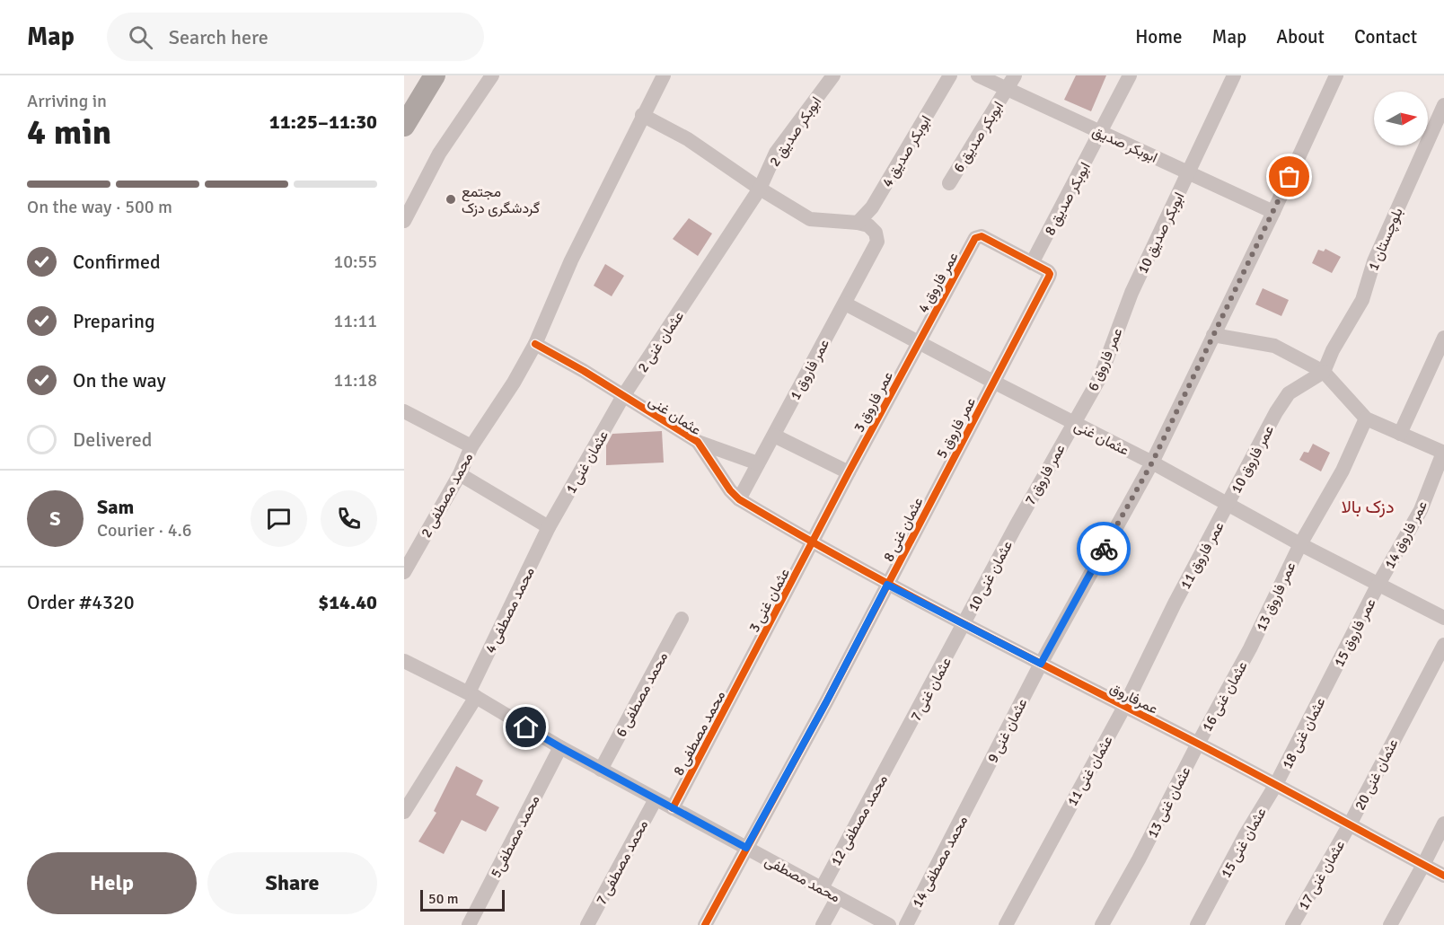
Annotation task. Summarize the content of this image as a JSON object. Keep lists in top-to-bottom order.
{
  "streets": {
    "street": [
      "ابوبکر صدیق 2",
      "ابوبکر صدیق 6",
      "ابوبکر صدیق",
      "ابوبکر صدیق 4",
      "ابوبکر صدیق 8",
      "ابوبکر صدیق 10",
      "بلوچستان 1",
      "عمر فاروق 4",
      "عثمان غنی 2",
      "عمر فاروق 6",
      "عمر فاروق 1",
      "عمر فاروق 3",
      "عثمان غنی",
      "عمر فاروق 5",
      "عمر فاروق 10",
      "عثمان غنی 1",
      "عمر فاروق 7",
      "محمد مصطفی 2",
      "عثمان غنی 8",
      "عمر فاروق 14",
      "عمر فاروق 11",
      "عثمان غنی 10",
      "عمر فاروق 13",
      "عثمان غنی 3",
      "محمد مصطفی 4",
      "عمر فاروق 15",
      "عثمان غنی 7",
      "محمد مصطفی 6",
      "عثمان غنی 16",
      "عمرفاروق",
      "عثمان غنی 9",
      "محمد مصطفی 8",
      "عثمان غنی 18",
      "عثمان غنی 11",
      "عثمان غنی 20",
      "عثمان غنی 13",
      "محمد مصطفی 12",
      "محمد مصطفی5",
      "عثمان غنی 15",
      "محمد مصطفی 14",
      "محمد مصطفی 7",
      "عثمان غنی 17",
      "محمد مصطفی"
    ]
  },
  "crossings": [
    ["ابوبکر صدیق 2", "عثمان غنی 2"],
    ["ابوبکر صدیق 6", "ابوبکر صدیق"],
    ["ابوبکر صدیق", "ابوبکر صدیق 8"],
    ["ابوبکر صدیق", "ابوبکر صدیق 10"],
    ["ابوبکر صدیق", "عثمان غنی 9"],
    ["ابوبکر صدیق 4", "عمر فاروق 1"],
    ["ابوبکر صدیق 8", "عمر فاروق 4"],
    ["ابوبکر صدیق 8", "عمر فاروق 5"],
    ["ابوبکر صدیق 10", "عمر فاروق 6"],
    ["بلوچستان 1", "عمر فاروق 10"],
    ["عمر فاروق 4", "عمر فاروق 3"],
    ["عمر فاروق 4", "عثمان غنی"],
    ["عمر فاروق 4", "عمر فاروق 5"],
    ["عثمان غنی 2", "عثمان غنی"],
    ["عثمان غنی 2", "عثمان غنی 1"],
    ["عمر فاروق 6", "عثمان غنی"],
    ["عمر فاروق 6", "عمر فاروق 7"],
    ["عمر فاروق 1", "عثمان غنی"],
    ["عمر فاروق 3", "عثمان غنی"],
    ["عمر فاروق 3", "عثمان غنی 3"],
    ["عمر فاروق 3", "عمرفاروق"],
    ["عثمان غنی", "عمر فاروق 5"],
    ["عثمان غنی", "عمر فاروق 10"],
    ["عثمان غنی", "عثمان غنی 1"],
    ["عثمان غنی", "عمر فاروق 7"],
    ["عثمان غنی", "محمد مصطفی 2"],
    ["عثمان غنی", "عمر فاروق 14"],
    ["عثمان غنی", "عمر فاروق 11"],
    ["عثمان غنی", "عمر فاروق 13"],
    ["عثمان غنی", "عثمان غنی 3"],
    ["عثمان غنی", "عمر فاروق 15"],
    ["عثمان غنی", "عمرفاروق"],
    ["عثمان غنی", "عثمان غنی 9"],
    ["عمر فاروق 5", "عثمان غنی 8"],
    ["عمر فاروق 10", "عمر فاروق 11"],
    ["عثمان غنی 1", "محمد مصطفی 4"],
    ["عمر فاروق 7", "عثمان غنی 10"],
    ["عثمان غنی 8", "عمرفاروق"],
    ["عثمان غنی 8", "محمد مصطفی"],
    ["عمر فاروق 14", "عمر فاروق 15"],
    ["عمر فاروق 11", "عمرفاروق"],
    ["عمر فاروق 11", "عثمان غنی 11"],
    ["عثمان غنی 10", "عثمان غنی 7"],
    ["عثمان غنی 10", "عمرفاروق"],
    ["عمر فاروق 13", "عثمان غنی 16"],
    ["عثمان غنی 3", "عمرفاروق"],
    ["عثمان غنی 3", "محمد مصطفی 8"],
    ["محمد مصطفی 4", "محمد مصطفی"],
    ["عمر فاروق 15", "عثمان غنی 18"],
    ["عثمان غنی 7", "عمرفاروق"],
    ["عثمان غنی 7", "محمد مصطفی 12"],
    ["محمد مصطفی 6", "محمد مصطفی"],
    ["عثمان غنی 16", "عمرفاروق"],
    ["عثمان غنی 16", "عثمان غنی 13"],
    ["عمرفاروق", "عثمان غنی 9"],
    ["عمرفاروق", "عثمان غنی 18"],
    ["عمرفاروق", "عثمان غنی 11"],
    ["عمرفاروق", "عثمان غنی 20"],
    ["عمرفاروق", "عثمان غنی 13"],
    ["عمرفاروق", "عثمان غنی 15"],
    ["عمرفاروق", "عثمان غنی 17"],
    ["عثمان غنی 9", "محمد مصطفی 14"],
    ["محمد مصطفی 8", "محمد مصطفی"],
    ["عثمان غنی 18", "عثمان غنی 15"],
    ["عثمان غنی 20", "عثمان غنی 17"],
    ["محمد مصطفی 12", "محمد مصطفی"],
    ["محمد مصطفی5", "محمد مصطفی"],
    ["محمد مصطفی 7", "محمد مصطفی"]
  ],
  "districts": ["دزک بالا"],
  "places": ["مجتمع گردشگری دزک"],
  "scale_bar": "50 m",
  "north": "right",
  "page": {
    "header": "Map",
    "search": "Search here",
    "nav": [
      "Home",
      "Map",
      "About",
      "Contact"
    ],
    "heading": ["4 min", "Arriving in", "11:25–11:30"],
    "panel": [
      "Sam",
      "Courier · 4.6",
      "Order #4320",
      "$14.40"
    ],
    "bar": "On the way · 500 m",
    "list": [
      ["Confirmed", "10:55"],
      ["Preparing", "11:11"],
      ["On the way", "11:18"],
      "Delivered"
    ],
    "round": "S",
    "buttons": ["Help", "Share"],
    "scale": "50 m"
  }
}
